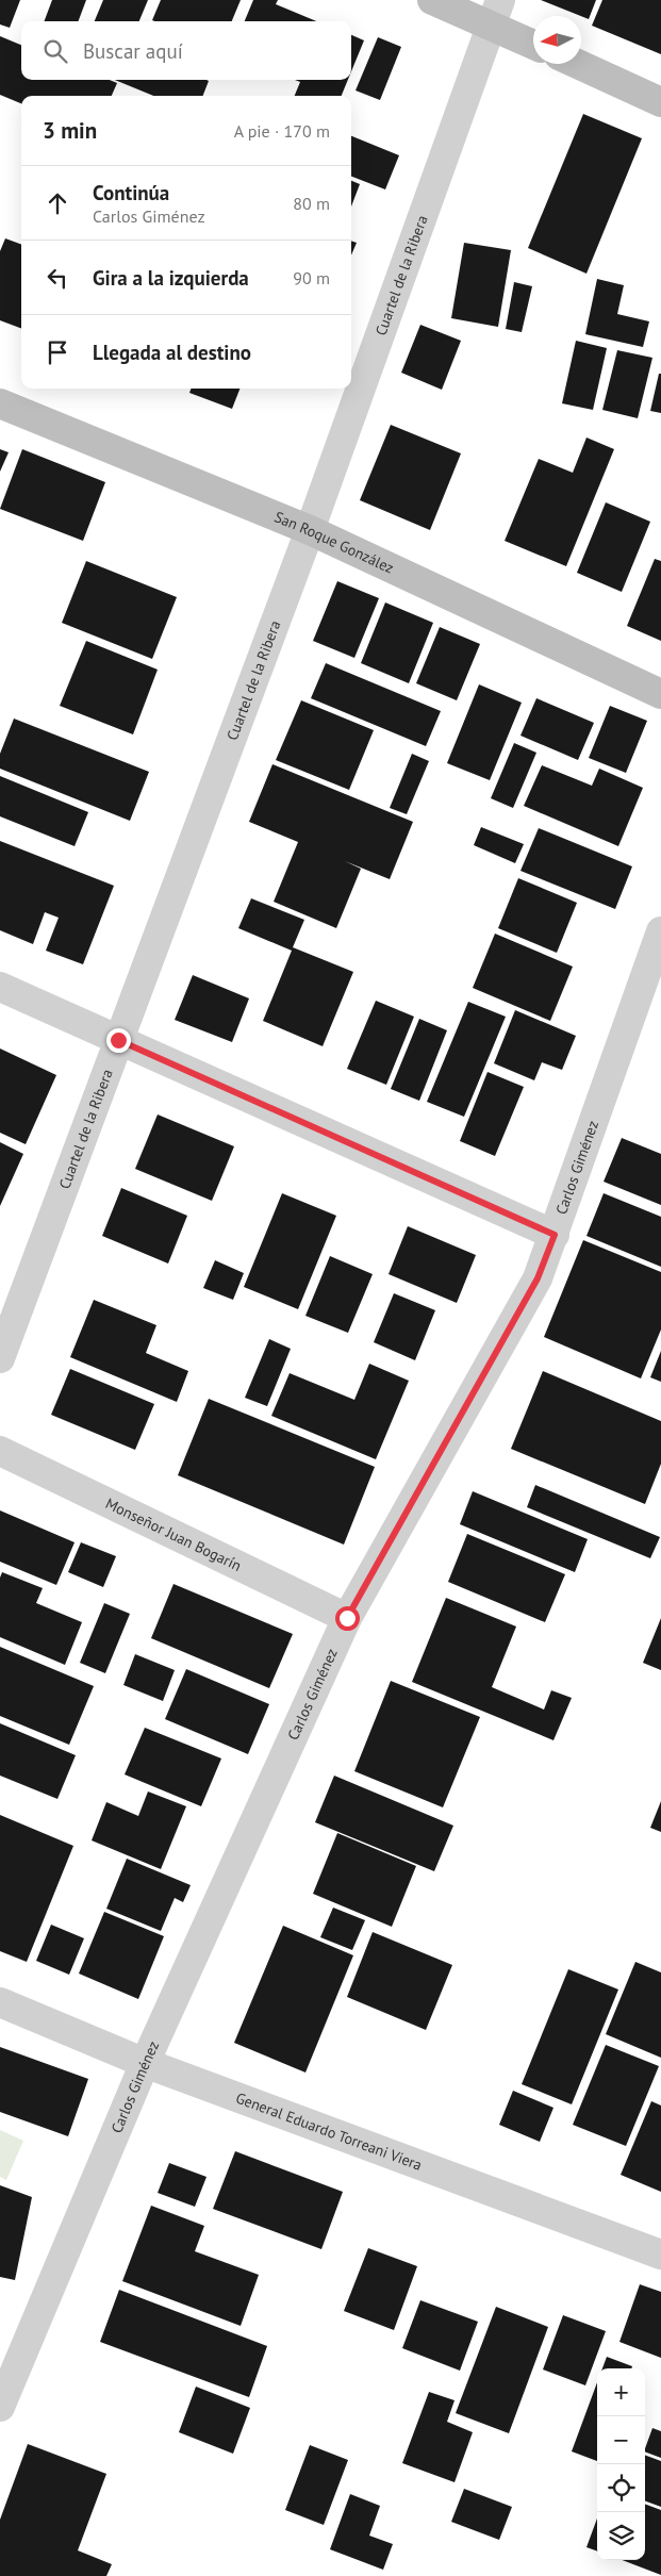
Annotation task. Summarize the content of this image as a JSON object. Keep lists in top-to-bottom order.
{
  "streets": {
    "street": [
      "Cuartel de la Ribera",
      "San Roque González",
      "Carlos Giménez",
      "Monseñor Juan Bogarín",
      "General Eduardo Torreani Viera"
    ]
  },
  "crossings": [
    ["Cuartel de la Ribera", "San Roque González"],
    ["Carlos Giménez", "Monseñor Juan Bogarín"],
    ["Carlos Giménez", "General Eduardo Torreani Viera"]
  ],
  "north": "left",
  "page": {
    "search": "Buscar aquí",
    "heading": ["3 min", "A pie · 170 m"],
    "list": [
      ["Continúa", "Carlos Giménez", "80 m"],
      ["Gira a la izquierda", "90 m"],
      "Llegada al destino"
    ],
    "map_buttons": ["+", "−"]
  }
}
